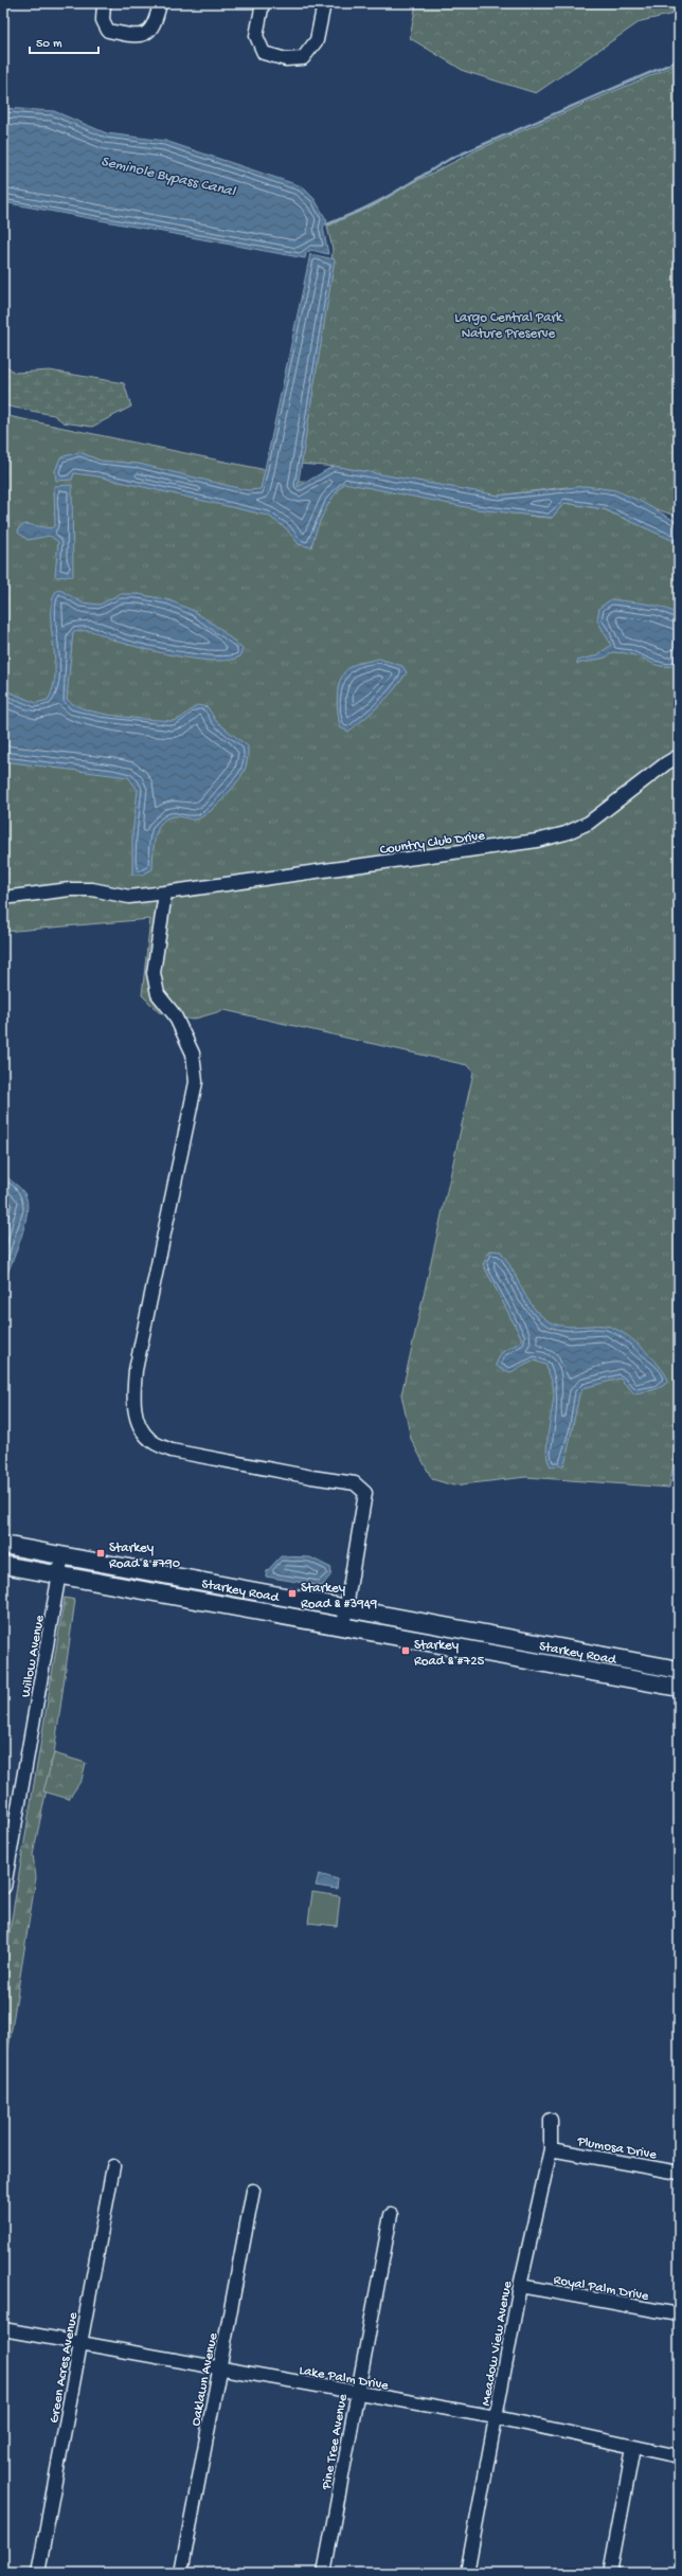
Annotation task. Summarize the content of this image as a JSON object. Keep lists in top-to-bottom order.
{
  "streets": {
    "main road": ["Starkey Road"],
    "street": [
      "Country Club Drive",
      "Willow Avenue",
      "Plumosa Drive",
      "Royal Palm Drive",
      "Meadow View Avenue",
      "Green Acres Avenue",
      "Lake Palm Drive",
      "Oaklawn Avenue",
      "Pine Tree Avenue"
    ]
  },
  "crossings": [
    ["Starkey Road", "Willow Avenue"],
    ["Plumosa Drive", "Meadow View Avenue"],
    ["Royal Palm Drive", "Meadow View Avenue"],
    ["Meadow View Avenue", "Lake Palm Drive"],
    ["Green Acres Avenue", "Lake Palm Drive"],
    ["Lake Palm Drive", "Oaklawn Avenue"],
    ["Lake Palm Drive", "Pine Tree Avenue"]
  ],
  "water": ["Seminole Bypass Canal"],
  "parks": ["Largo Central Park Nature Preserve"],
  "places": {
    "transit": ["Starkey Road & #790", "Starkey Road & #3949", "Starkey Road & #725"]
  },
  "scale_bar": "50 m"
}
